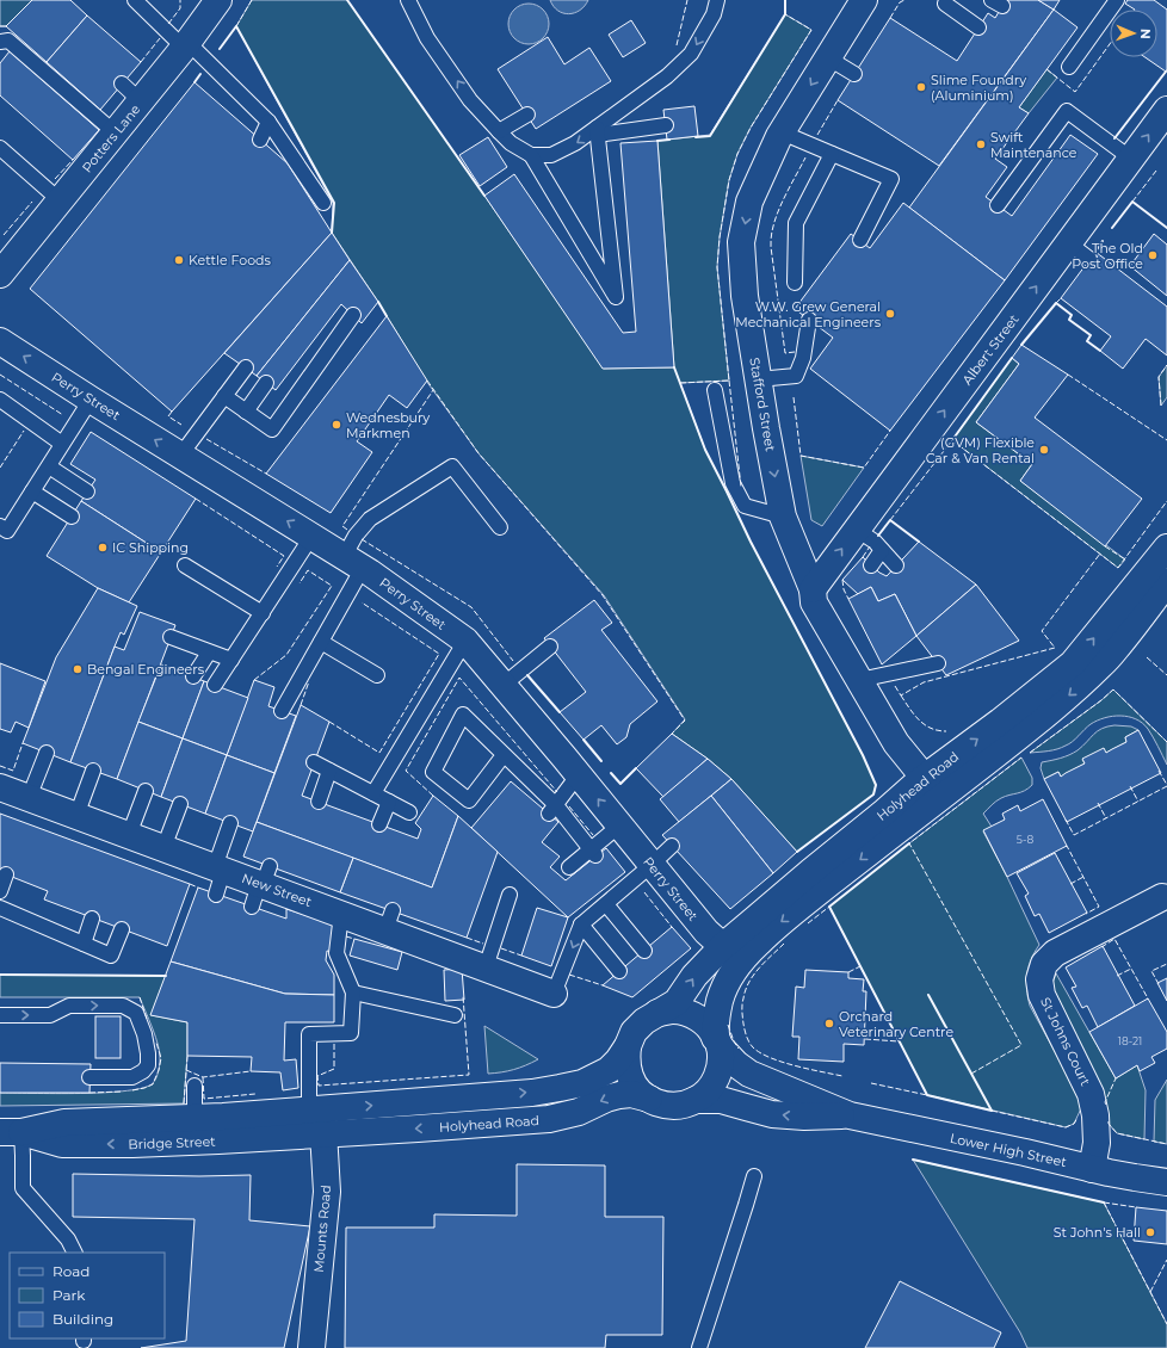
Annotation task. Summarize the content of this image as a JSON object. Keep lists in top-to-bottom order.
{
  "streets": {
    "street": [
      "Potters Lane",
      "Albert Street",
      "Perry Street",
      "Stafford Street",
      "Holyhead Road",
      "New Street",
      "St Johns Court",
      "Bridge Street",
      "Lower High Street",
      "Mounts Road"
    ]
  },
  "crossings": [
    ["Albert Street", "Stafford Street"],
    ["Perry Street", "Holyhead Road"],
    ["Stafford Street", "Holyhead Road"],
    ["Holyhead Road", "Bridge Street"],
    ["Holyhead Road", "Lower High Street"],
    ["Holyhead Road", "Mounts Road"],
    ["St Johns Court", "Lower High Street"],
    ["Bridge Street", "Mounts Road"]
  ],
  "one_way": ["Albert Street", "Perry Street", "Stafford Street"],
  "places": [
    "Slime Foundry (Aluminium)",
    "Swift Maintenance",
    "The Old Post Office",
    "Kettle Foods",
    "W.W. Grew General Mechanical Engineers",
    "Wednesbury Markmen",
    "(GVM) Flexible Car & Van Rental",
    "IC Shipping",
    "Bengal Engineers",
    "Orchard Veterinary Centre",
    "St John's Hall"
  ],
  "house_numbers": ["5-8", "18-21"],
  "legend": ["Road", "Park", "Building"],
  "north": "right"
}
